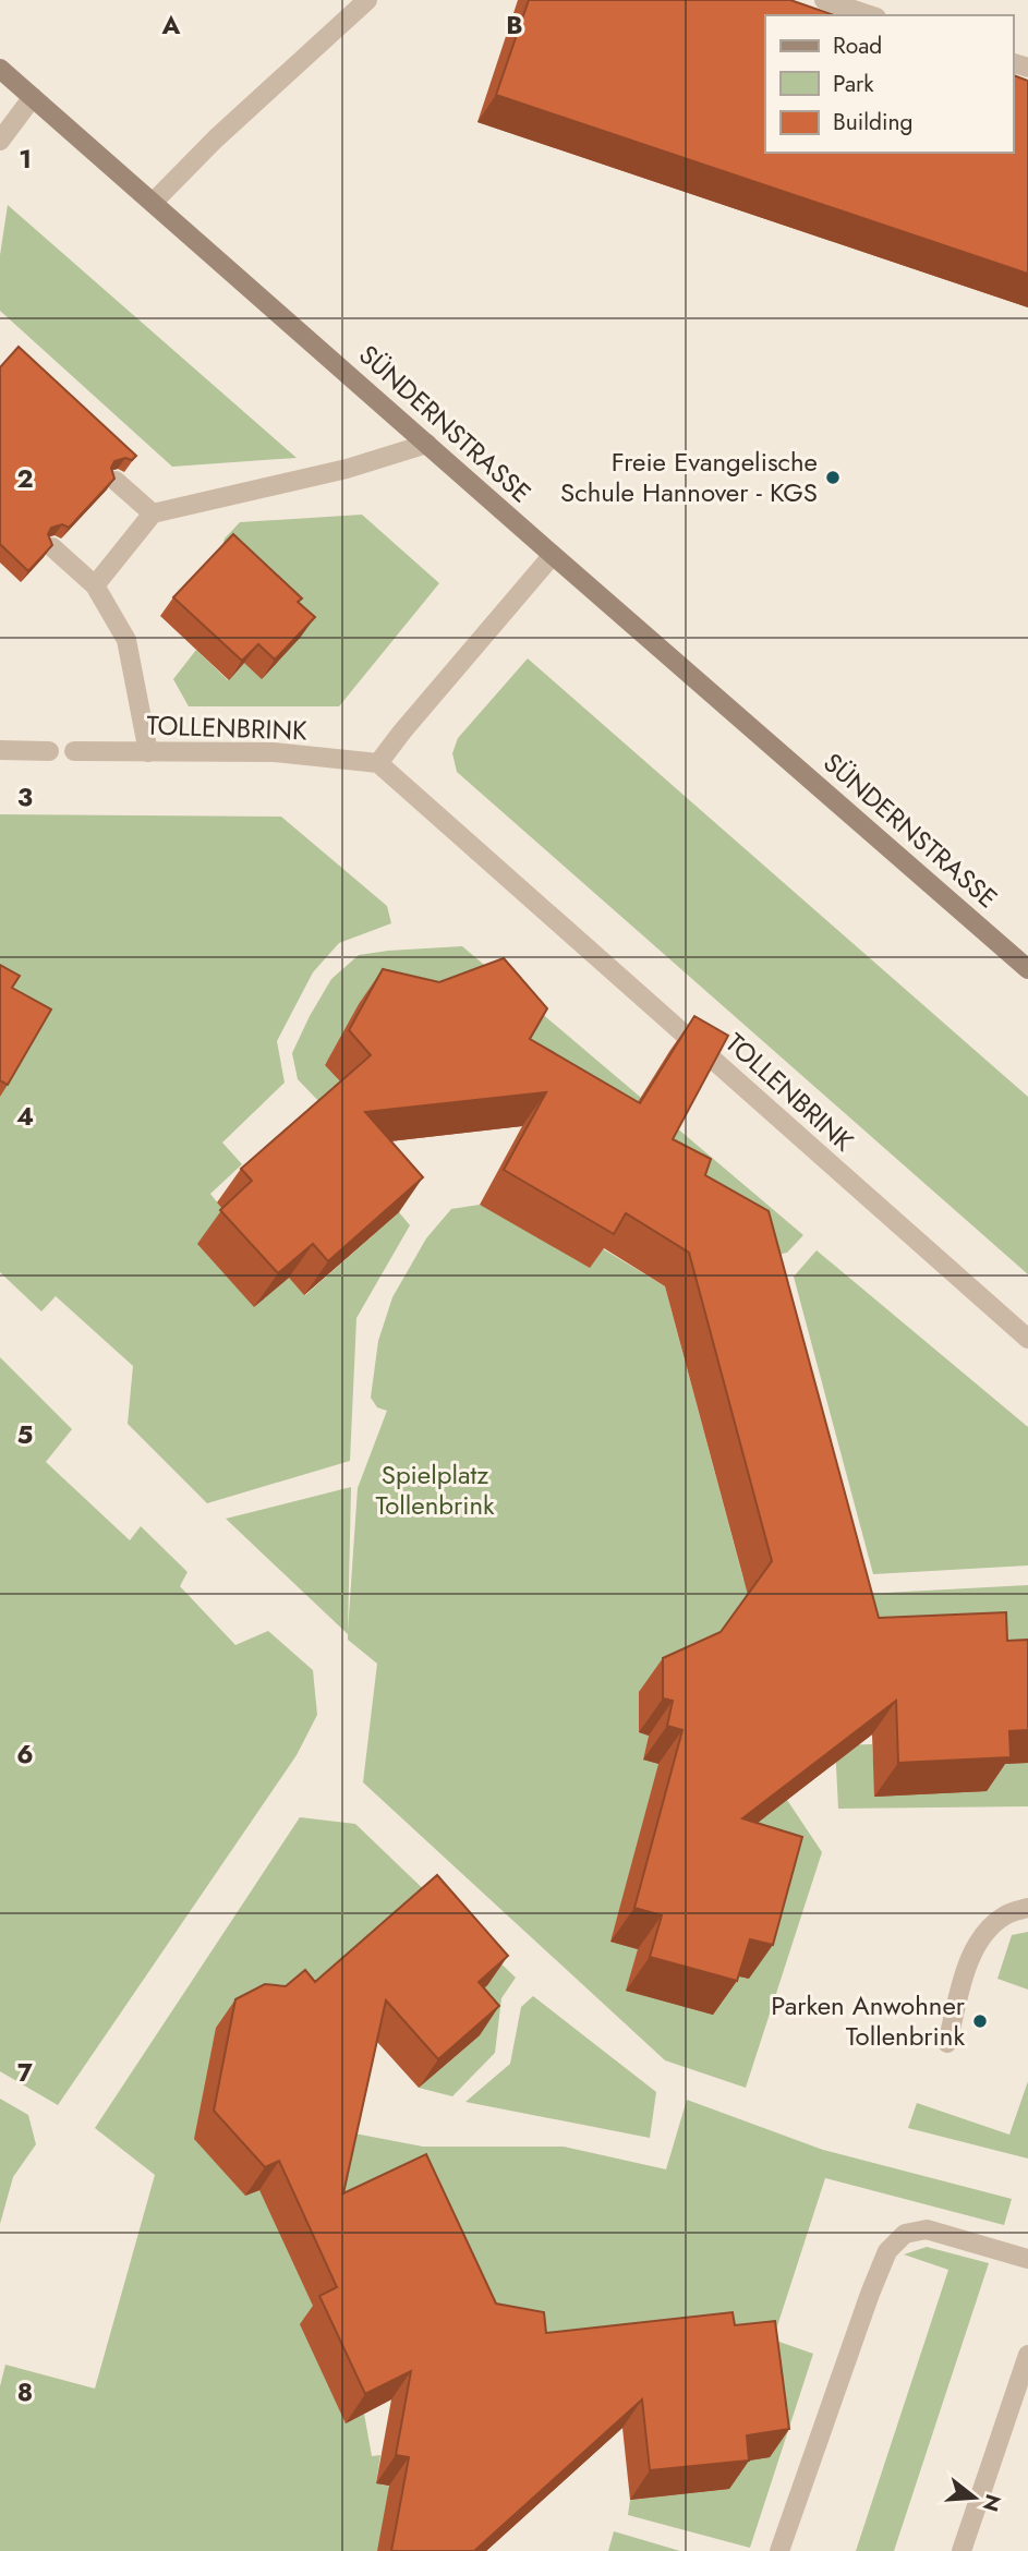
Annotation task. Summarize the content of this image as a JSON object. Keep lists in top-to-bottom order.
{
  "streets": {
    "street": ["SÜNDERNSTRASSE", "TOLLENBRINK"]
  },
  "parks": ["Spielplatz Tollenbrink"],
  "places": ["Freie Evangelische Schule Hannover - KGS", "Parken Anwohner Tollenbrink"],
  "legend": ["Road", "Park", "Building"],
  "north": "right",
  "grid": {
    "columns": ["A", "B"],
    "rows": [
      "1",
      "2",
      "3",
      "4",
      "5",
      "6",
      "7",
      "8"
    ]
  }
}
